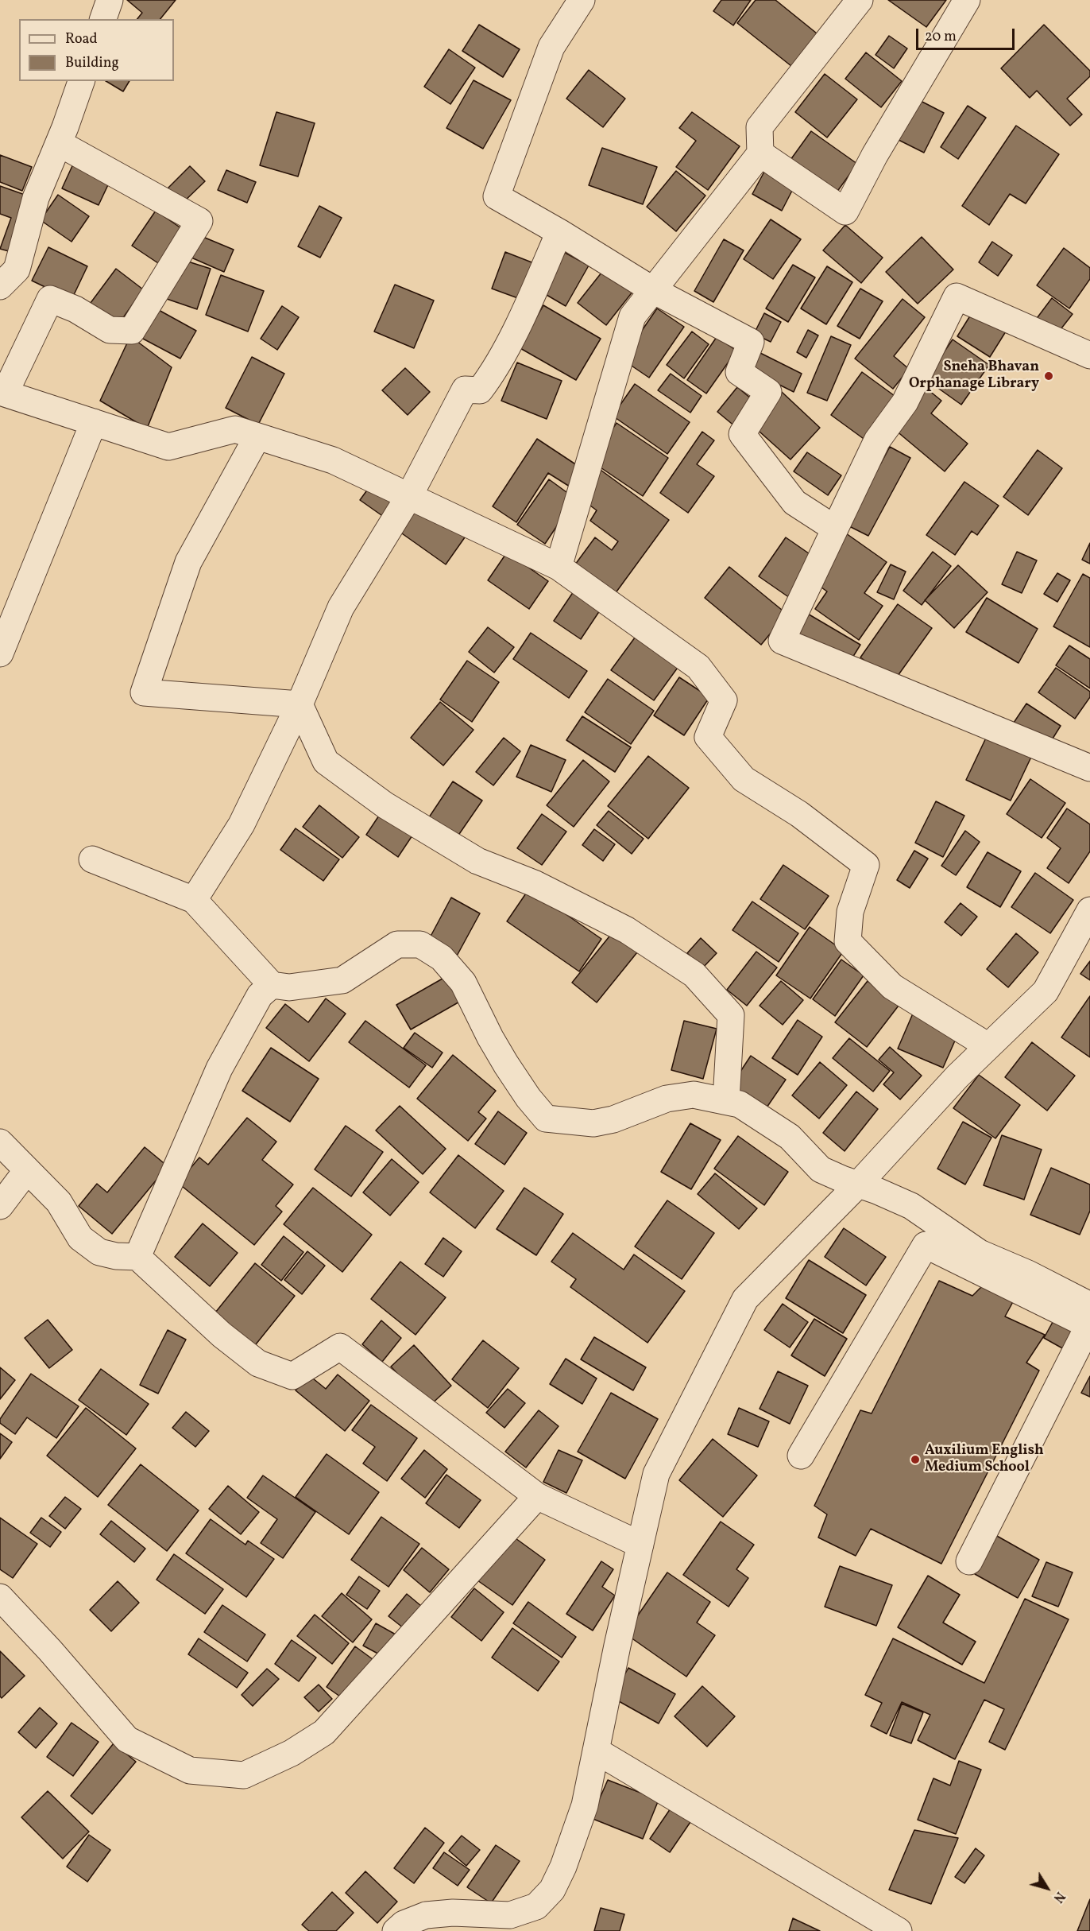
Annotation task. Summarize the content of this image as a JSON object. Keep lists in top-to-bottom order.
{
  "places": ["Sneha Bhavan Orphanage Library", "Auxilium English Medium School"],
  "legend": ["Road", "Building"],
  "scale_bar": "20 m",
  "north": "bottom right"
}
